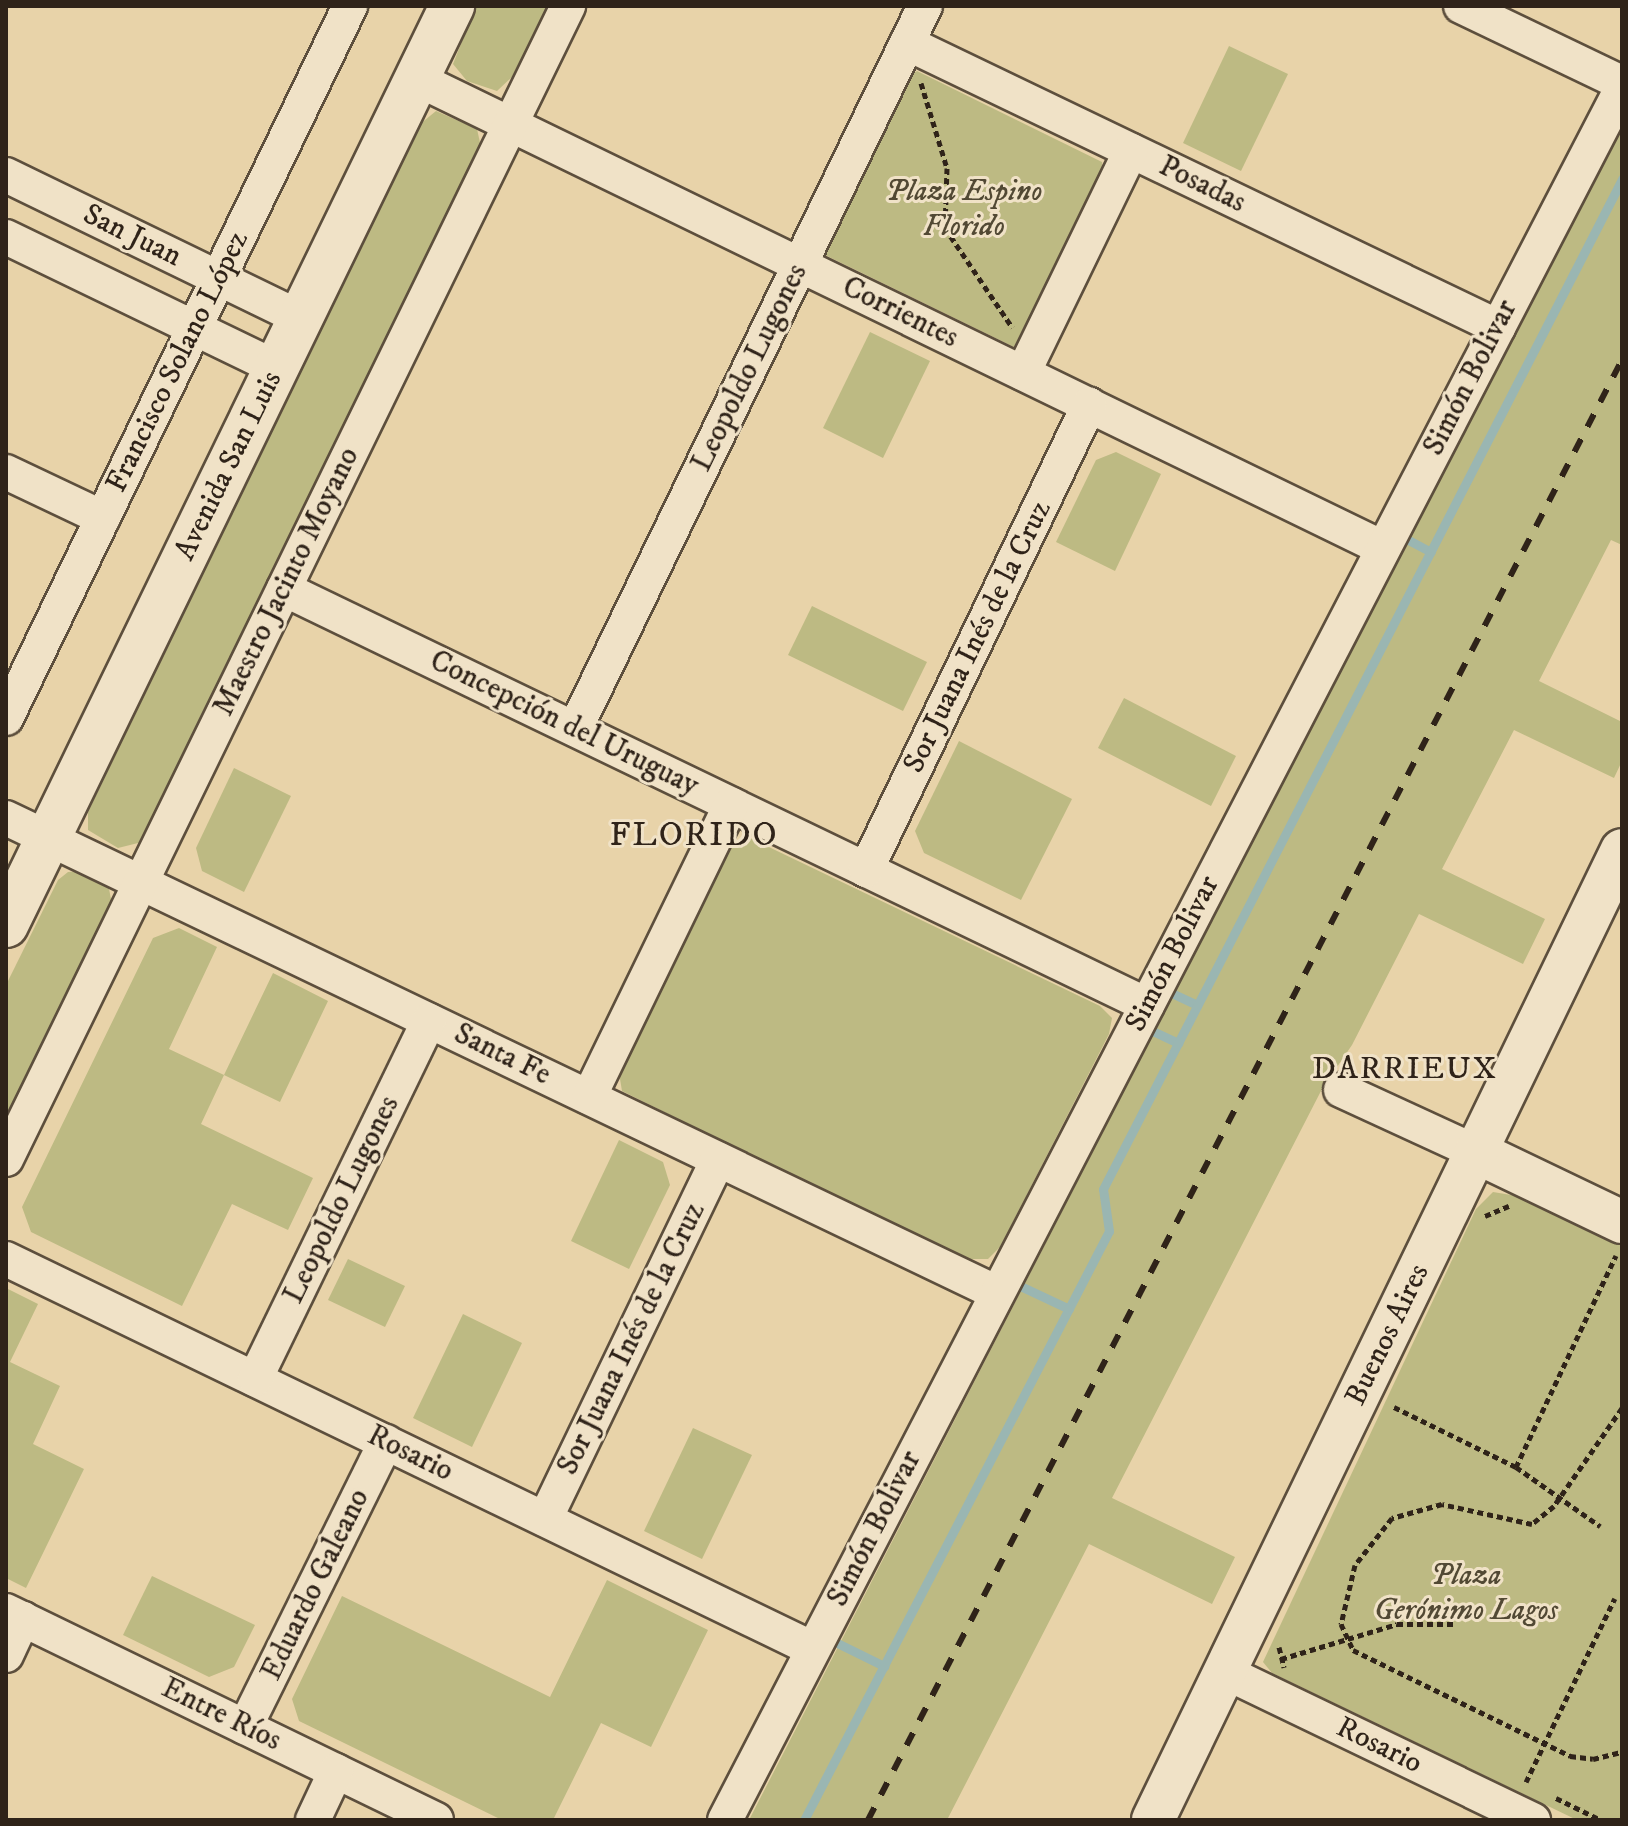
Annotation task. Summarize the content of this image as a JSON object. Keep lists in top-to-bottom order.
{
  "streets": {
    "main road": ["Avenida San Luis"],
    "street": [
      "Posadas",
      "San Juan",
      "Corrientes",
      "Francisco Solano López",
      "Leopoldo Lugones",
      "Simón Bolivar",
      "Maestro Jacinto Moyano",
      "Sor Juana Inés de la Cruz",
      "Concepción del Uruguay",
      "Santa Fe",
      "Buenos Aires",
      "Rosario",
      "Eduardo Galeano",
      "Entre Ríos"
    ]
  },
  "crossings": [
    ["Posadas", "Leopoldo Lugones"],
    ["Posadas", "Simón Bolivar"],
    ["San Juan", "Francisco Solano López"],
    ["San Juan", "Avenida San Luis"],
    ["Corrientes", "Leopoldo Lugones"],
    ["Corrientes", "Simón Bolivar"],
    ["Corrientes", "Avenida San Luis"],
    ["Corrientes", "Maestro Jacinto Moyano"],
    ["Corrientes", "Sor Juana Inés de la Cruz"],
    ["Leopoldo Lugones", "Concepción del Uruguay"],
    ["Leopoldo Lugones", "Santa Fe"],
    ["Leopoldo Lugones", "Rosario"],
    ["Simón Bolivar", "Concepción del Uruguay"],
    ["Simón Bolivar", "Santa Fe"],
    ["Simón Bolivar", "Rosario"],
    ["Avenida San Luis", "Santa Fe"],
    ["Maestro Jacinto Moyano", "Concepción del Uruguay"],
    ["Maestro Jacinto Moyano", "Santa Fe"],
    ["Sor Juana Inés de la Cruz", "Concepción del Uruguay"],
    ["Sor Juana Inés de la Cruz", "Santa Fe"],
    ["Sor Juana Inés de la Cruz", "Rosario"],
    ["Buenos Aires", "Rosario"],
    ["Rosario", "Eduardo Galeano"],
    ["Eduardo Galeano", "Entre Ríos"]
  ],
  "districts": ["FLORIDO", "DARRIEUX"],
  "parks": ["Plaza Espino Florido", "Plaza Gerónimo Lagos"]
}
